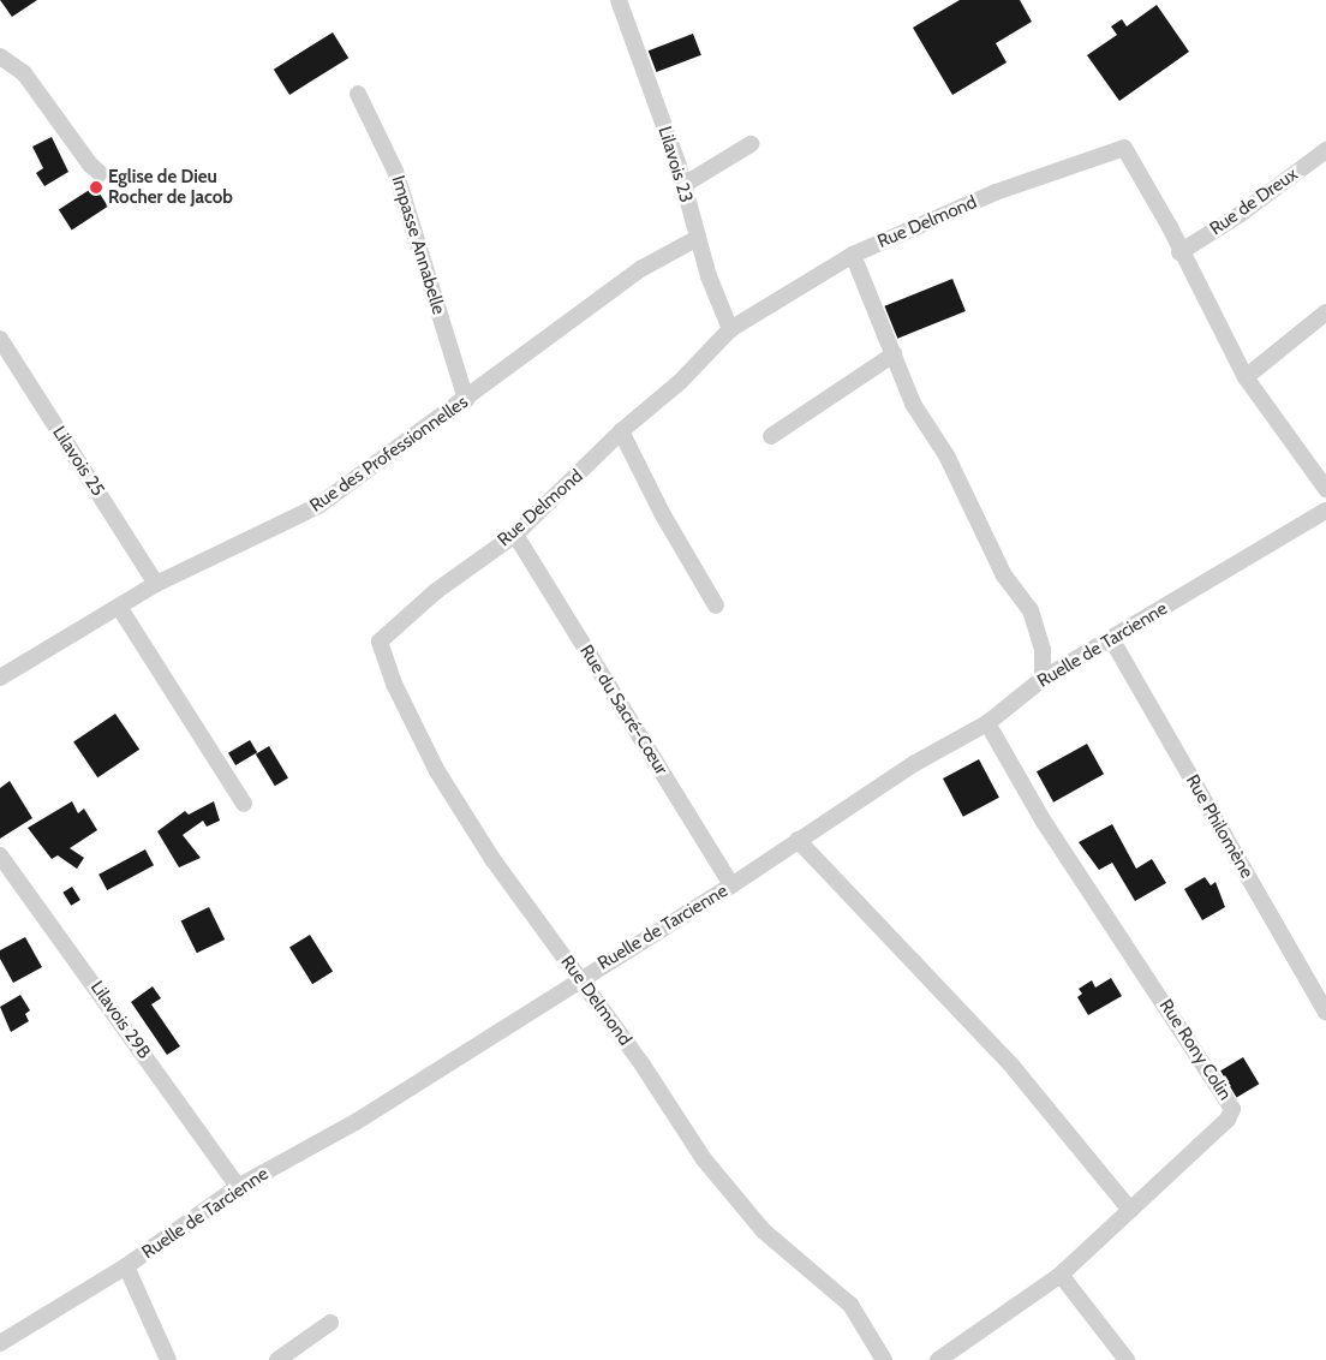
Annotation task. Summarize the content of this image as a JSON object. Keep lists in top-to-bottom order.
{
  "streets": {
    "street": [
      "Lilavois 23",
      "Rue de Dreux",
      "Rue Delmond",
      "Impasse Annabelle",
      "Rue des Professionnelles",
      "Lilavois 25",
      "Ruelle de Tarcienne",
      "Rue du Sacré-Cœur",
      "Rue Philomène",
      "Lilavois 29B",
      "Rue Rony Colin"
    ]
  },
  "crossings": [
    ["Lilavois 23", "Rue Delmond"],
    ["Lilavois 23", "Rue des Professionnelles"],
    ["Rue de Dreux", "Rue Delmond"],
    ["Rue Delmond", "Ruelle de Tarcienne"],
    ["Rue Delmond", "Rue du Sacré-Cœur"],
    ["Impasse Annabelle", "Rue des Professionnelles"],
    ["Rue des Professionnelles", "Lilavois 25"],
    ["Ruelle de Tarcienne", "Rue du Sacré-Cœur"],
    ["Ruelle de Tarcienne", "Rue Philomène"],
    ["Ruelle de Tarcienne", "Lilavois 29B"],
    ["Ruelle de Tarcienne", "Rue Rony Colin"]
  ],
  "places": ["Eglise de Dieu Rocher de Jacob"]
}
